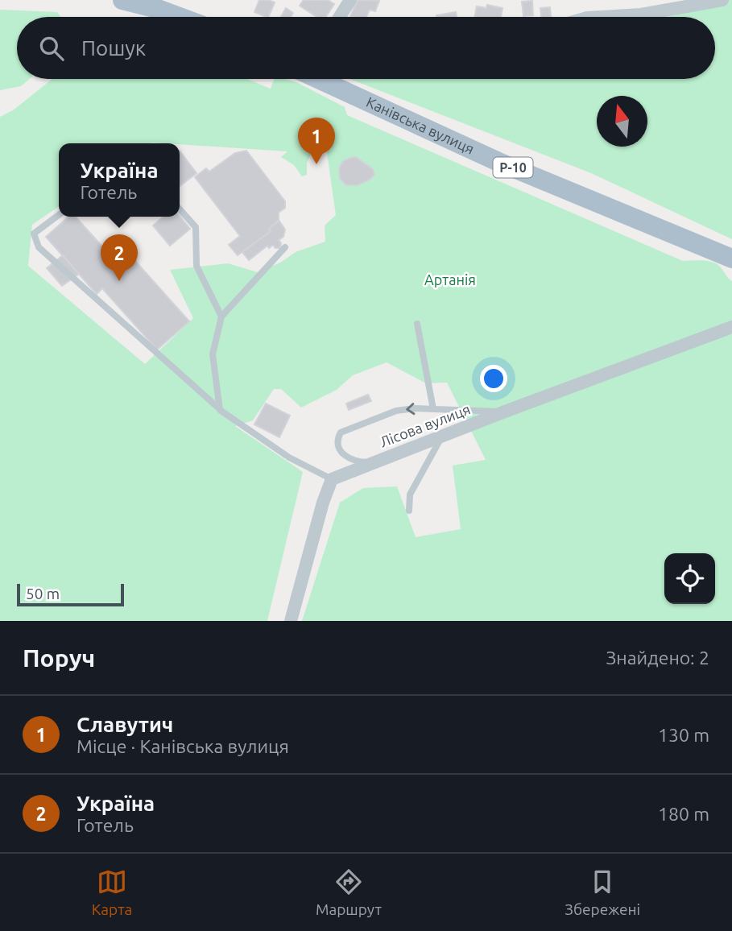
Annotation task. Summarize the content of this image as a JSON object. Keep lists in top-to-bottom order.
{
  "streets": {
    "main road": ["Канівська вулиця", "Р-10"],
    "street": ["Лісова вулиця"]
  },
  "parks": ["Артанія"],
  "scale_bar": "50 m",
  "north": "top",
  "page": {
    "search": "Пошук",
    "pins": ["1", "2"],
    "popup": ["Україна", "Готель"],
    "scale": "50 m",
    "heading": ["Поруч", "Знайдено: 2"],
    "list": [
      {
        "mark": "1",
        "name": "Славутич",
        "note": "Місце · Канівська вулиця",
        "value": "130 m"
      },
      {
        "mark": "2",
        "name": "Україна",
        "note": "Готель",
        "value": "180 m"
      }
    ],
    "nav": ["Карта", "Маршрут", "Збережені"]
  }
}
